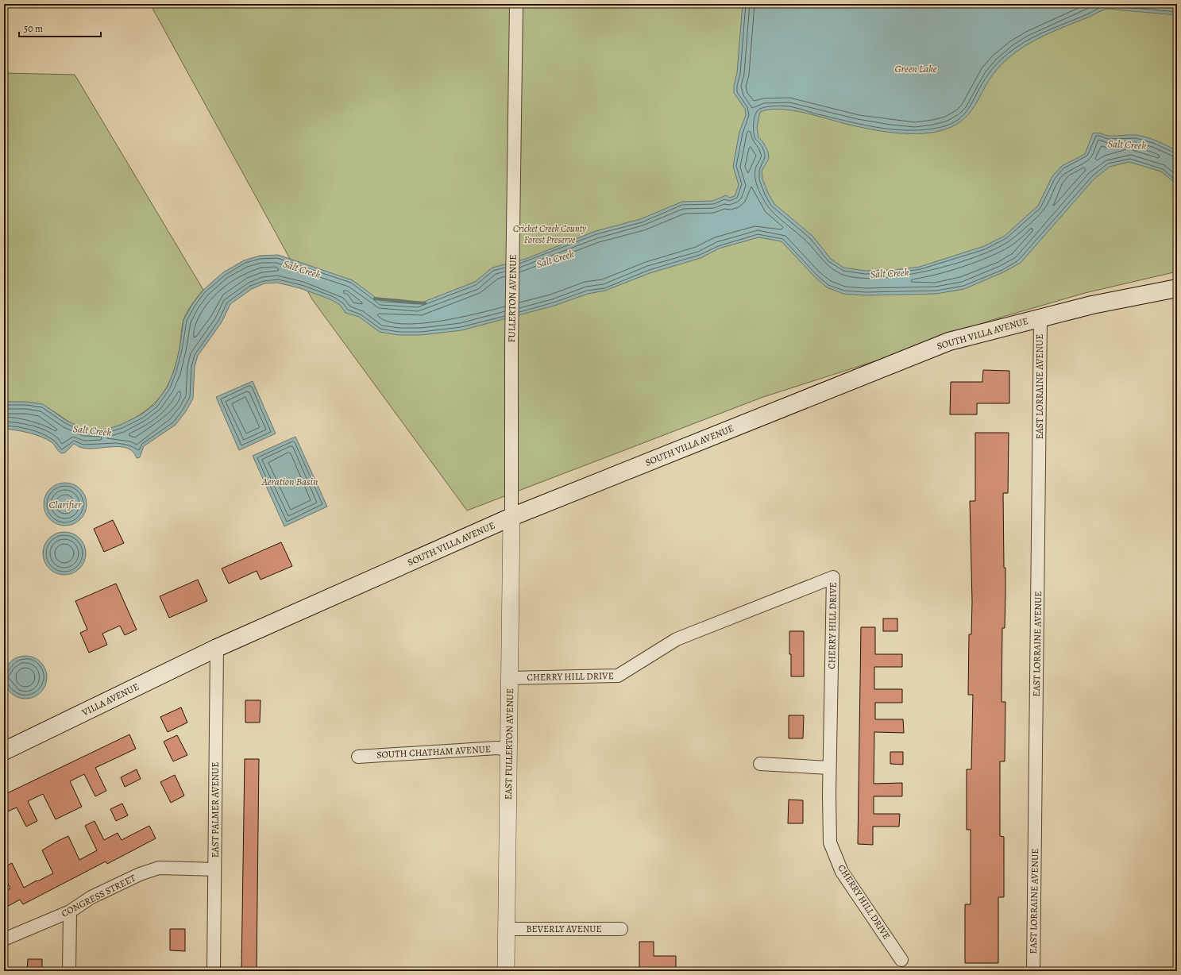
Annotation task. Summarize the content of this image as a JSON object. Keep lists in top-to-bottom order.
{
  "streets": {
    "main road": ["SOUTH VILLA AVENUE", "VILLA AVENUE"],
    "street": [
      "FULLERTON AVENUE",
      "EAST LORRAINE AVENUE",
      "CHERRY HILL DRIVE",
      "EAST FULLERTON AVENUE",
      "SOUTH CHATHAM AVENUE",
      "EAST PALMER AVENUE",
      "CONGRESS STREET",
      "BEVERLY AVENUE"
    ]
  },
  "crossings": [
    ["FULLERTON AVENUE", "SOUTH VILLA AVENUE"],
    ["FULLERTON AVENUE", "EAST FULLERTON AVENUE"],
    ["SOUTH VILLA AVENUE", "EAST LORRAINE AVENUE"],
    ["SOUTH VILLA AVENUE", "VILLA AVENUE"],
    ["SOUTH VILLA AVENUE", "EAST FULLERTON AVENUE"],
    ["SOUTH VILLA AVENUE", "EAST PALMER AVENUE"],
    ["CHERRY HILL DRIVE", "EAST FULLERTON AVENUE"],
    ["VILLA AVENUE", "EAST PALMER AVENUE"],
    ["EAST FULLERTON AVENUE", "SOUTH CHATHAM AVENUE"],
    ["EAST FULLERTON AVENUE", "BEVERLY AVENUE"],
    ["EAST PALMER AVENUE", "CONGRESS STREET"]
  ],
  "water": [
    "Green Lake",
    "Salt Creek",
    "Aeration Basin",
    "Clarifier"
  ],
  "parks": ["Cricket Creek County Forest Preserve"],
  "scale_bar": "50 m"
}
